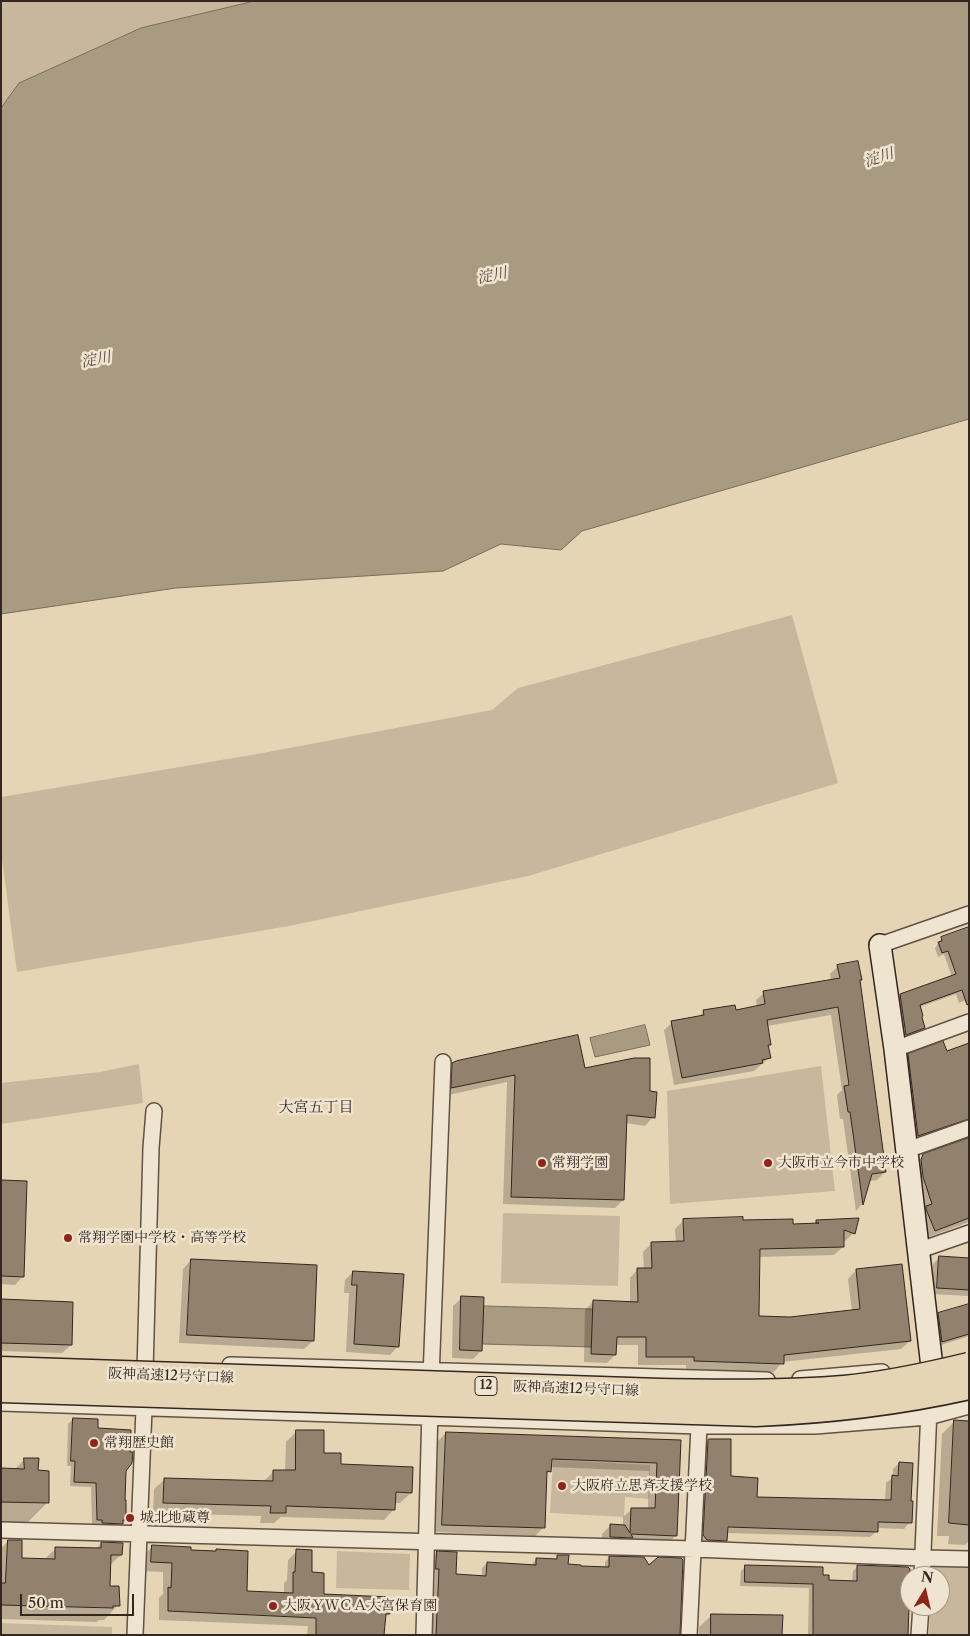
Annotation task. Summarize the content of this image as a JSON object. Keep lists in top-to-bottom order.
{
  "streets": {
    "highway": ["阪神高速12号守口線", "12"]
  },
  "districts": ["大宮五丁目"],
  "water": ["淀川"],
  "places": [
    "常翔学園",
    "大阪市立今市中学校",
    "常翔学園中学校・高等学校",
    "常翔歴史館",
    "大阪府立思斉支援学校",
    "城北地蔵尊",
    "大阪ＹＷＣＡ大宮保育園"
  ],
  "scale_bar": "50 m",
  "north": "top"
}
